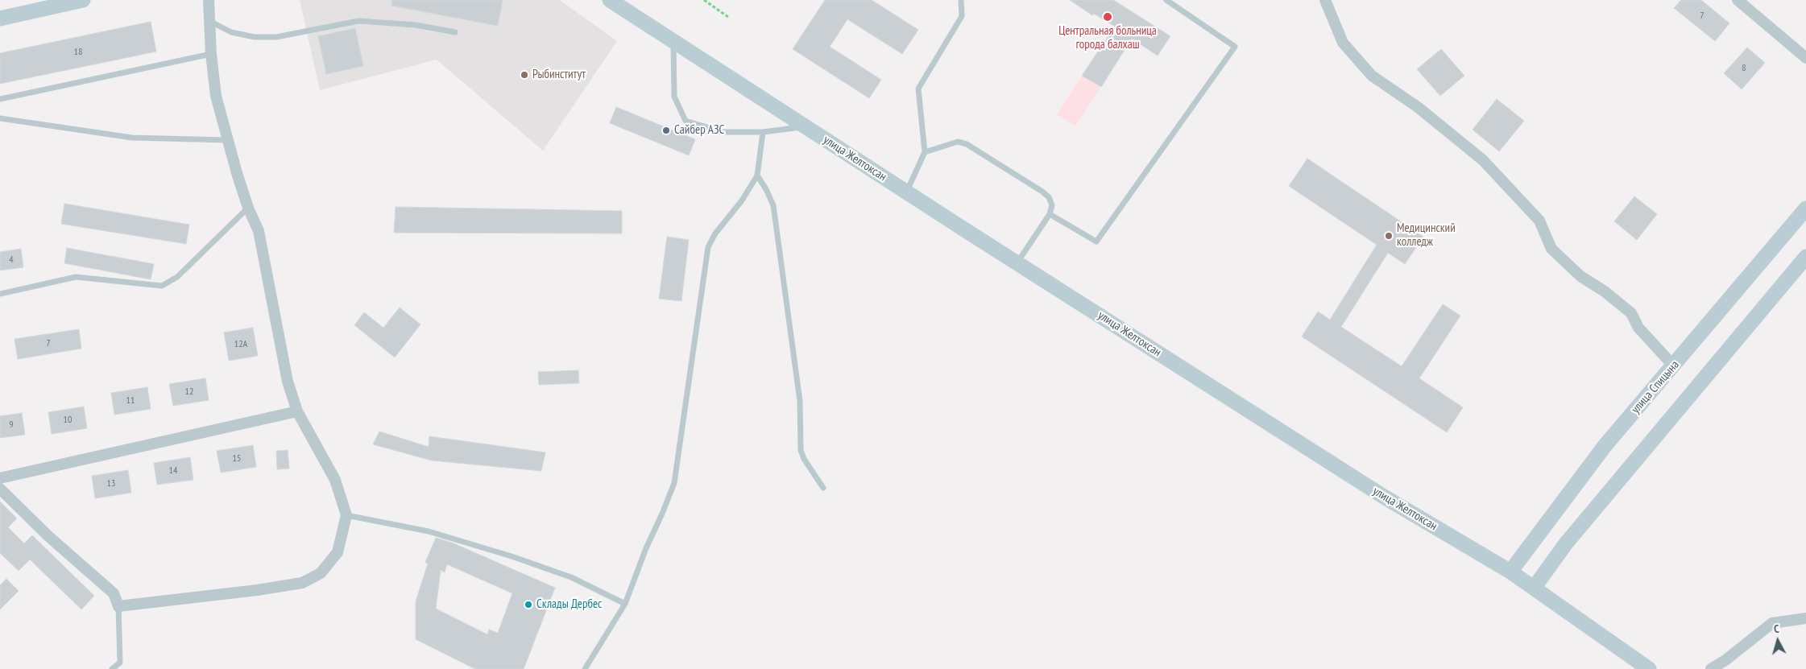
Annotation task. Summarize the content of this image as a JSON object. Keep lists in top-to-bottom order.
{
  "streets": {
    "main road": ["улица Желтоксан", "улица Спицына"]
  },
  "crossings": [
    ["улица Желтоксан", "улица Спицына"]
  ],
  "places": [
    "Центральная больница города балхаш",
    "Рыбинститут",
    "Сайбер АЗС",
    "Медицинский колледж",
    "Склады Дербес"
  ],
  "house_numbers": [
    "7",
    "18",
    "8",
    "4",
    "7",
    "12А",
    "12",
    "11",
    "10",
    "9",
    "15",
    "14",
    "13"
  ],
  "north": "top"
}
